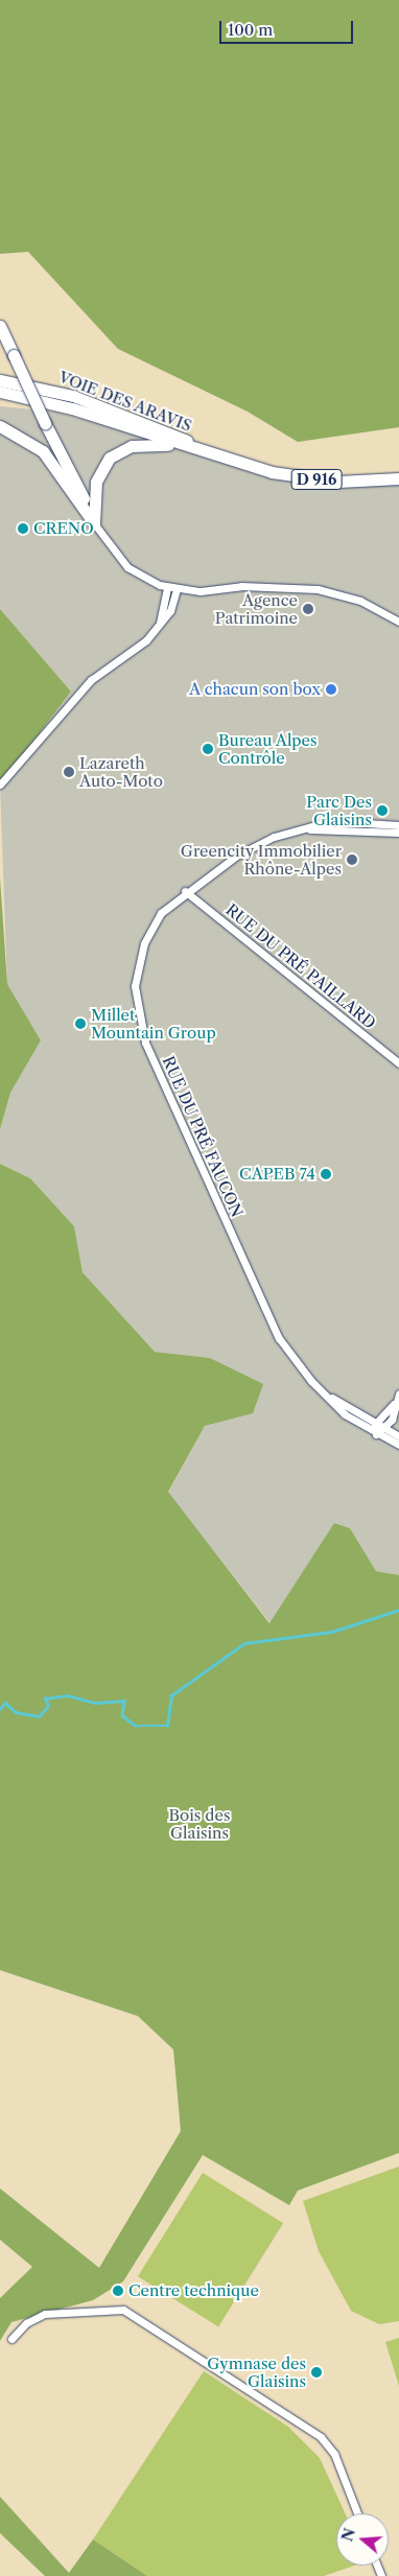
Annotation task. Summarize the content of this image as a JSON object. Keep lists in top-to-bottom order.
{
  "streets": {
    "highway": ["VOIE DES ARAVIS", "D 916"],
    "street": ["RUE DU PRÉ PAILLARD", "RUE DU PRÉ FAUCON"]
  },
  "crossings": [
    ["RUE DU PRÉ PAILLARD", "RUE DU PRÉ FAUCON"]
  ],
  "parks": ["Bois des Glaisins"],
  "places": [
    "CRENO",
    "Agence Patrimoine",
    "A chacun son box",
    "Bureau Alpes Contrôle",
    "Lazareth Auto-Moto",
    "Parc Des Glaisins",
    "Greencity Immobilier Rhône-Alpes",
    "Millet Mountain Group",
    "CAPEB 74",
    "Centre technique",
    "Gymnase des Glaisins"
  ],
  "scale_bar": "100 m",
  "north": "left"
}
